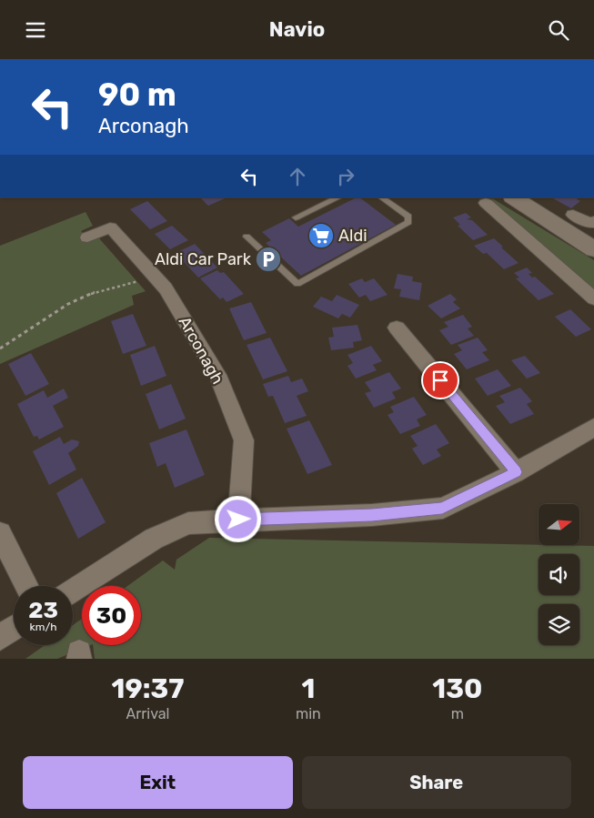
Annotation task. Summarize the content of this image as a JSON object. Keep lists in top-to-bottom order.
{
  "streets": {
    "street": ["Arconagh"]
  },
  "places": {
    "supermarket": ["Aldi"],
    "parking": ["Aldi Car Park"]
  },
  "north": "right",
  "page": {
    "header": "Navio",
    "turn": ["90 m", "Arconagh"],
    "speed": "23 km/h",
    "limit": "30",
    "eta": [
      "19:37",
      "Arrival",
      "1",
      "min",
      "130",
      "m"
    ],
    "buttons": ["Exit", "Share"]
  }
}
